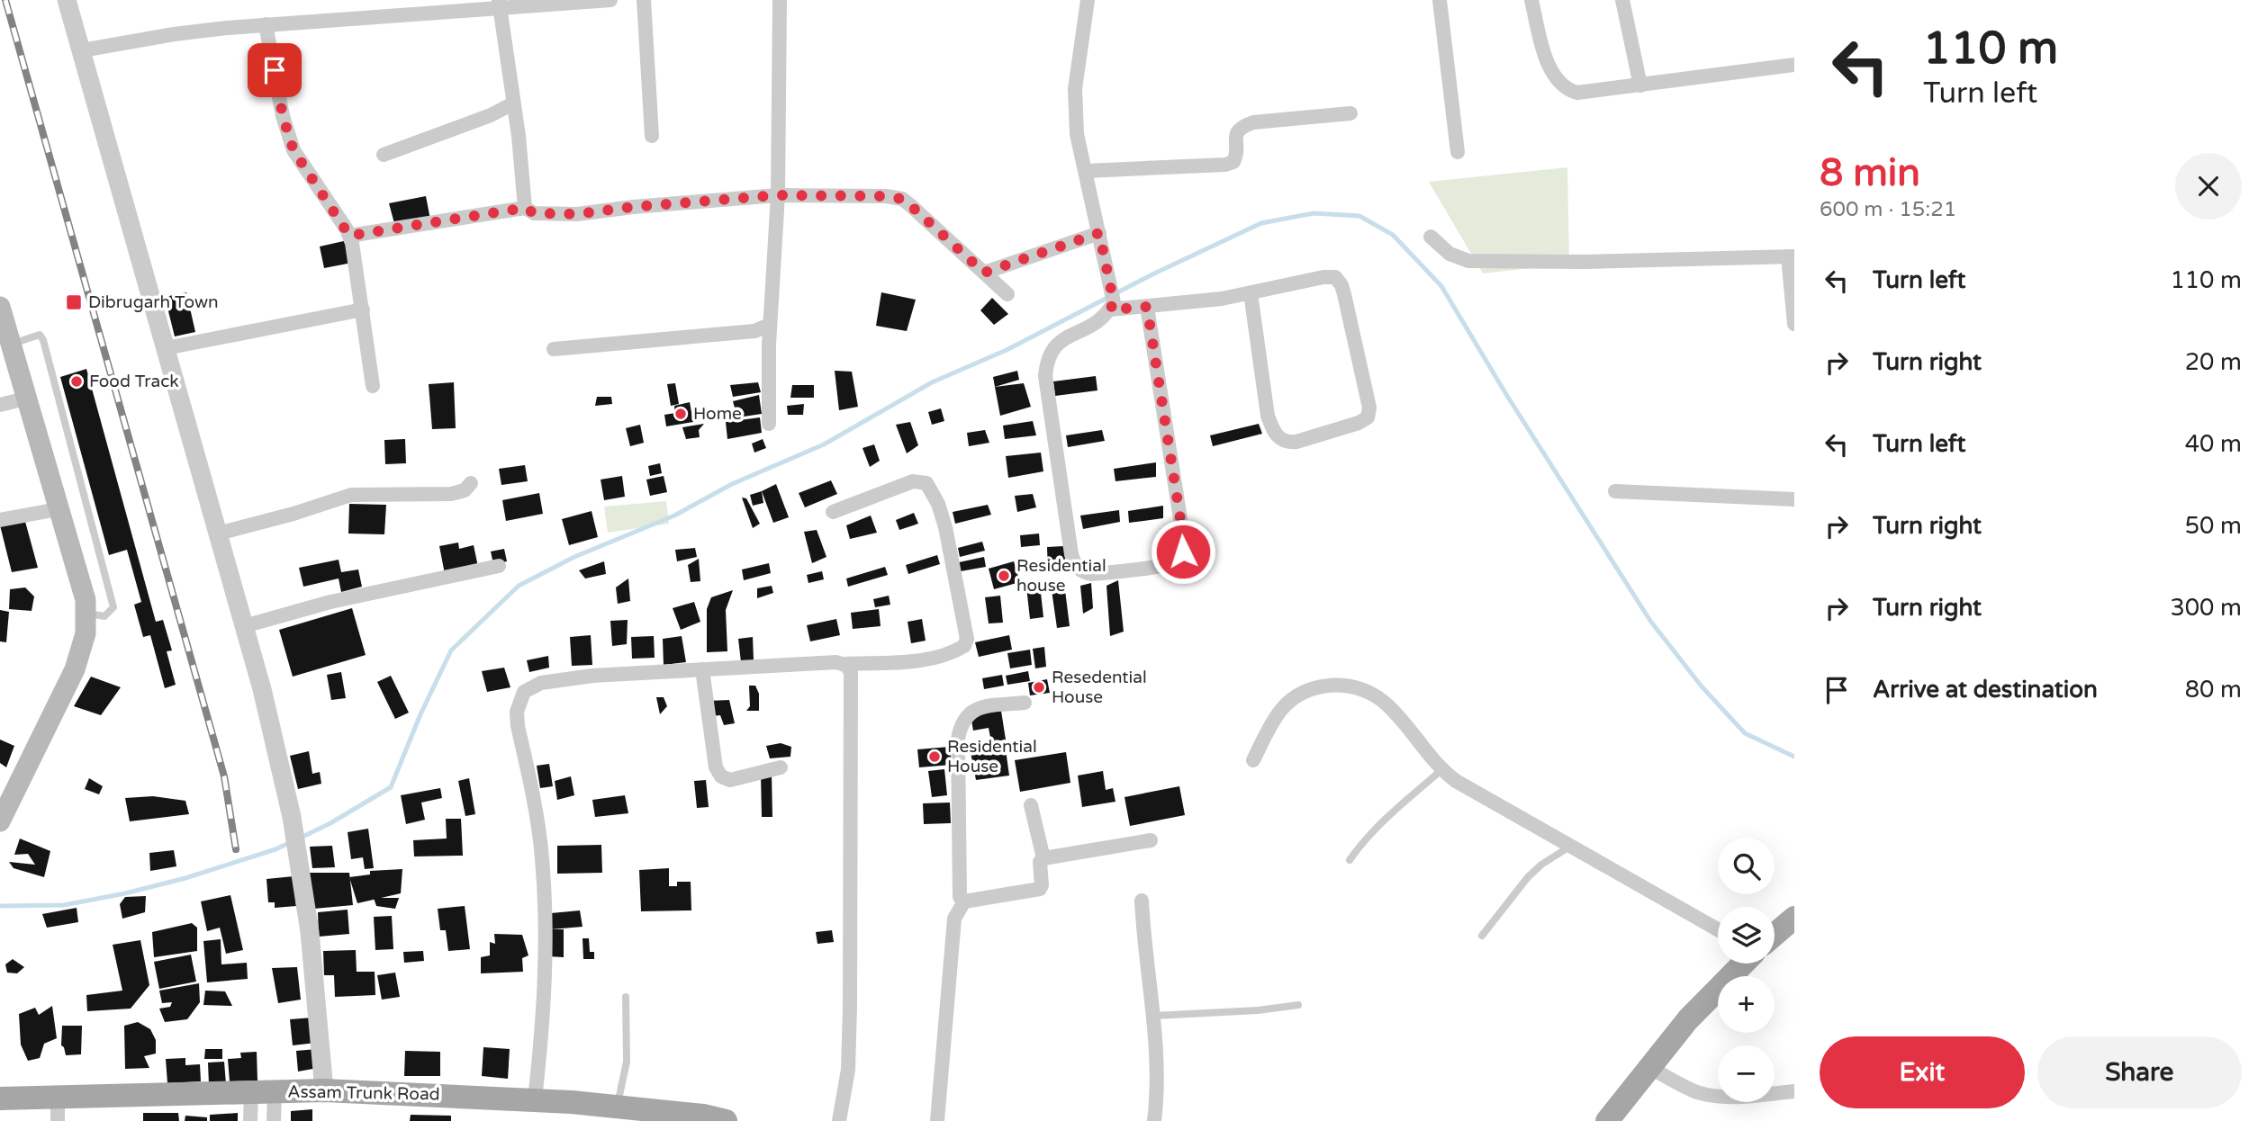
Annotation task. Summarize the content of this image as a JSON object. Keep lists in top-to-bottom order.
{
  "streets": {
    "main road": ["Assam Trunk Road"]
  },
  "places": {
    "transit": ["Dibrugarh Town"],
    "other": [
      "Food Track",
      "Home",
      "Residential house",
      "Resedential House",
      "Residential House"
    ]
  },
  "page": {
    "turn": ["110 m", "Turn left"],
    "heading": ["8 min", "600 m · 15:21"],
    "list": [
      {
        "name": "Turn left",
        "value": "110 m"
      },
      {
        "name": "Turn right",
        "value": "20 m"
      },
      {
        "name": "Turn left",
        "value": "40 m"
      },
      {
        "name": "Turn right",
        "value": "50 m"
      },
      {
        "name": "Turn right",
        "value": "300 m"
      },
      {
        "name": "Arrive at destination",
        "value": "80 m"
      }
    ],
    "map_buttons": ["+", "−"],
    "buttons": ["Exit", "Share"]
  }
}
